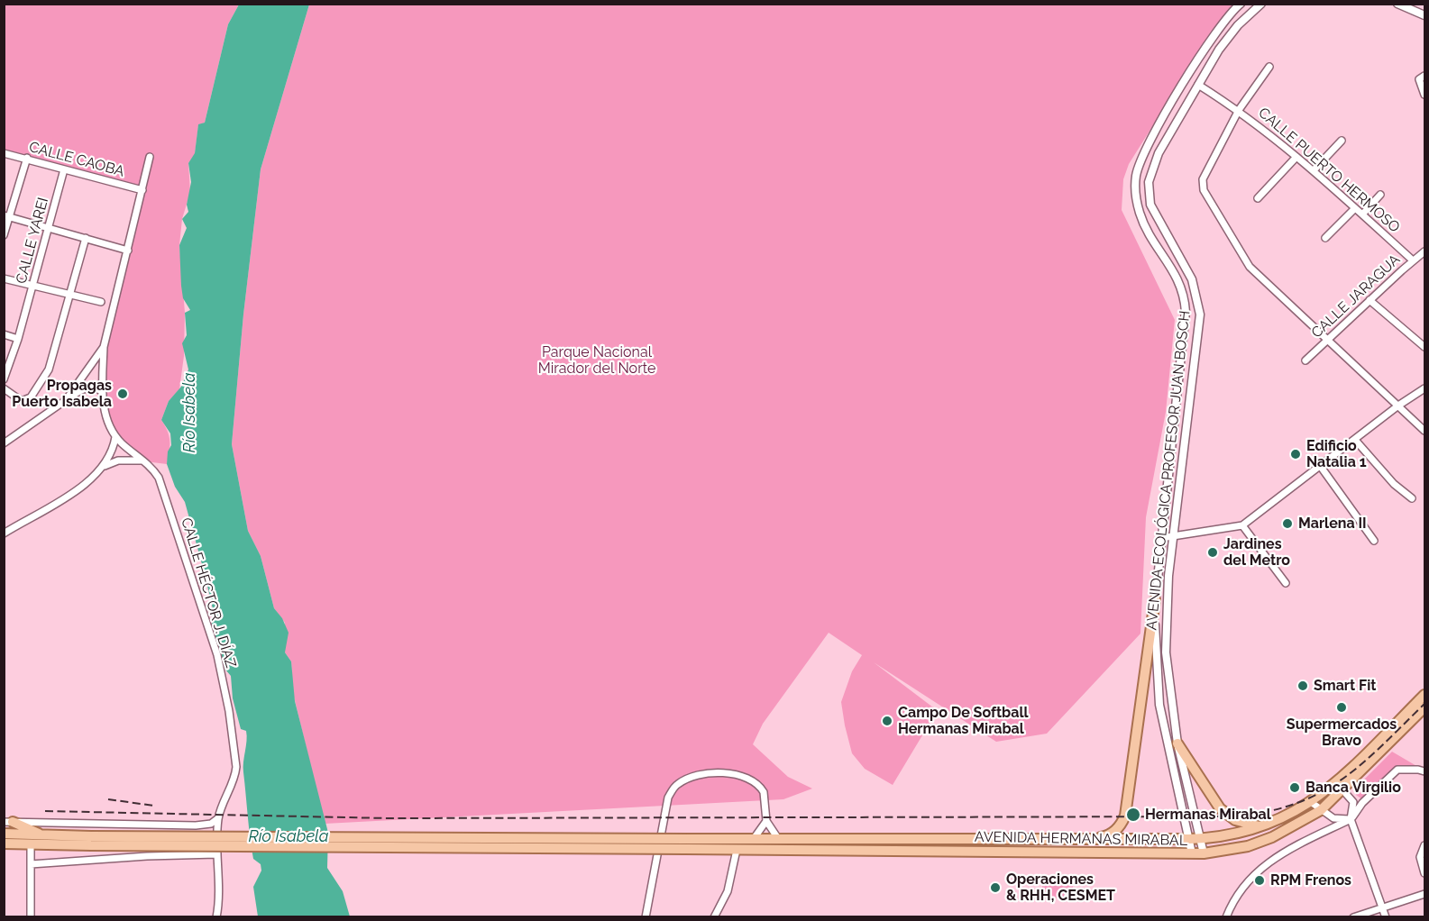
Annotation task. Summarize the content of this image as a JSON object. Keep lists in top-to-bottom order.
{
  "streets": {
    "main road": ["AVENIDA HERMANAS MIRABAL"],
    "street": [
      "CALLE CAOBA",
      "CALLE PUERTO HERMOSO",
      "CALLE YAREI",
      "CALLE JARAGUA",
      "AVENIDA ECOLÓGICA PROFESOR JUAN BOSCH",
      "CALLE HÉCTOR J. DÍAZ"
    ]
  },
  "crossings": [
    ["CALLE CAOBA", "CALLE YAREI"],
    ["CALLE PUERTO HERMOSO", "CALLE JARAGUA"],
    ["CALLE PUERTO HERMOSO", "AVENIDA ECOLÓGICA PROFESOR JUAN BOSCH"],
    ["AVENIDA ECOLÓGICA PROFESOR JUAN BOSCH", "AVENIDA HERMANAS MIRABAL"]
  ],
  "water": ["Río Isabela"],
  "parks": ["Parque Nacional Mirador del Norte"],
  "places": [
    "Propagas Puerto Isabela",
    "Edificio Natalia 1",
    "Marlena II",
    "Jardines del Metro",
    "Smart Fit",
    "Supermercados Bravo",
    "Campo De Softball Hermanas Mirabal",
    "Banca Virgilio",
    "Hermanas Mirabal",
    "RPM Frenos",
    "Operaciones & RHH, CESMET"
  ]
}
